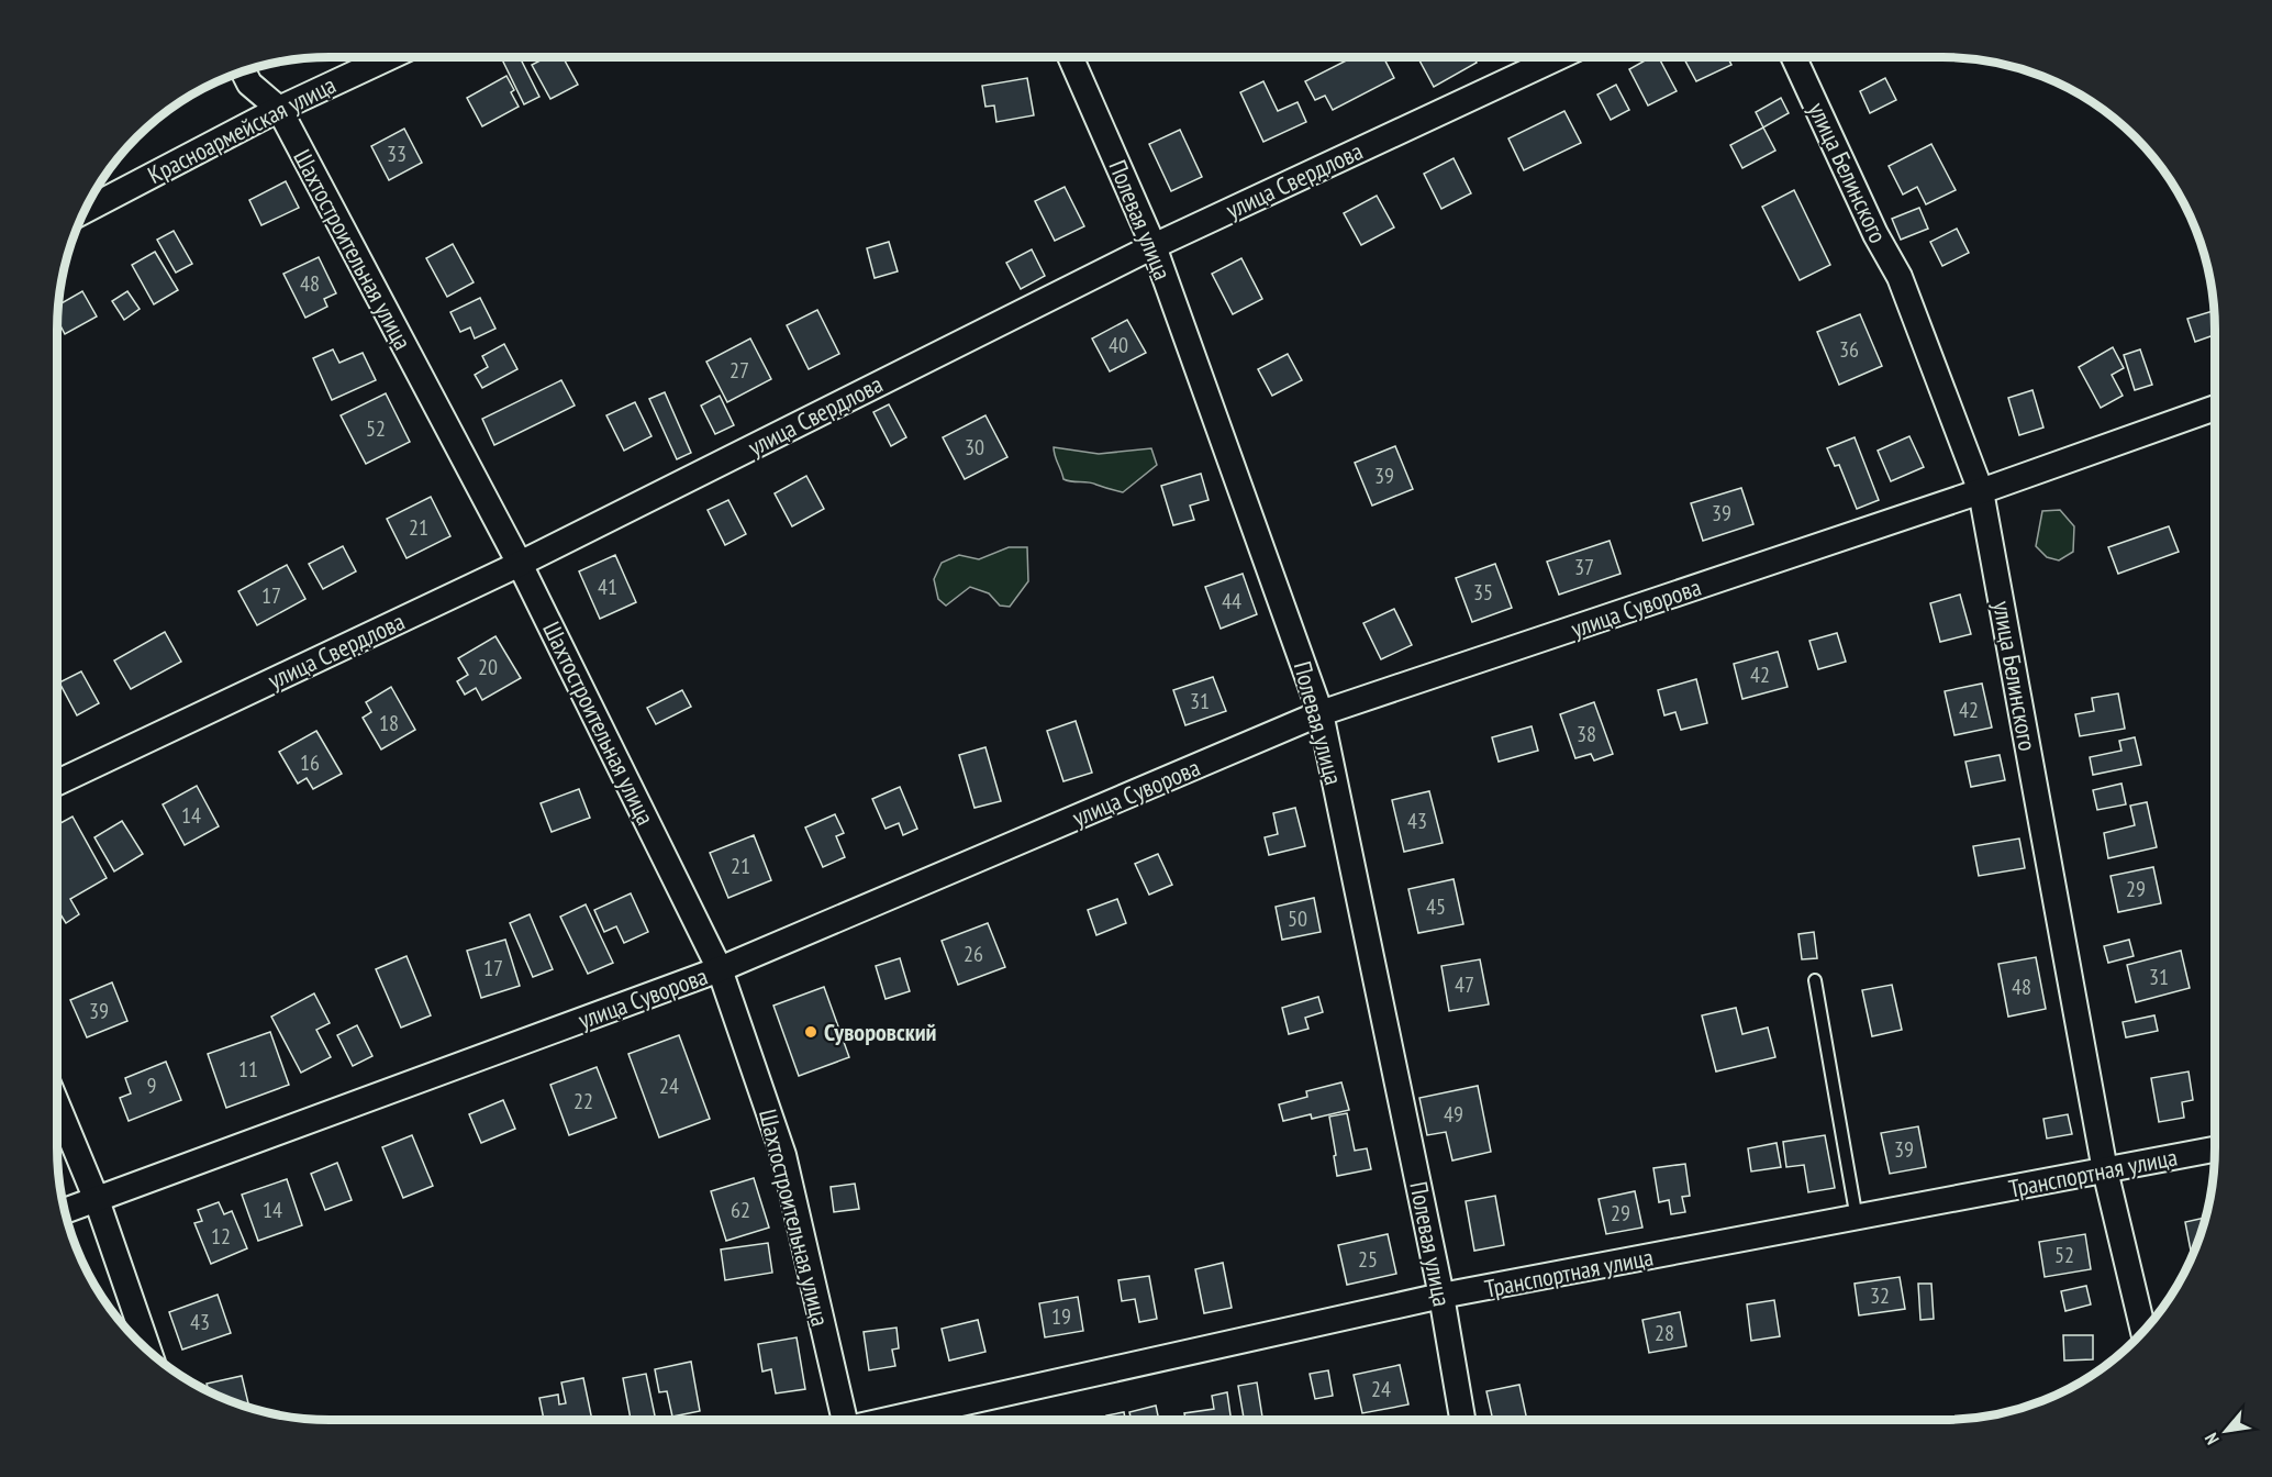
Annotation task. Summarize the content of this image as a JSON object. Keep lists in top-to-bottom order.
{
  "streets": {
    "street": [
      "Красноармейская улица",
      "улица Белинского",
      "улица Свердлова",
      "Полевая улица",
      "Шахтостроительная улица",
      "улица Суворова",
      "Транспортная улица"
    ]
  },
  "crossings": [
    ["Красноармейская улица", "Шахтостроительная улица"],
    ["улица Белинского", "улица Суворова"],
    ["улица Белинского", "Транспортная улица"],
    ["улица Свердлова", "Полевая улица"],
    ["улица Свердлова", "Шахтостроительная улица"],
    ["Полевая улица", "улица Суворова"],
    ["Полевая улица", "Транспортная улица"],
    ["Шахтостроительная улица", "улица Суворова"]
  ],
  "places": ["Суворовский"],
  "house_numbers": [
    "33",
    "48",
    "40",
    "36",
    "27",
    "52",
    "30",
    "39",
    "39",
    "21",
    "37",
    "41",
    "35",
    "17",
    "44",
    "20",
    "42",
    "31",
    "42",
    "18",
    "38",
    "16",
    "14",
    "43",
    "21",
    "29",
    "45",
    "50",
    "26",
    "17",
    "31",
    "47",
    "48",
    "39",
    "11",
    "9",
    "24",
    "22",
    "49",
    "39",
    "14",
    "62",
    "29",
    "12",
    "52",
    "25",
    "32",
    "19",
    "43",
    "28",
    "24"
  ],
  "north": "bottom left"
}
